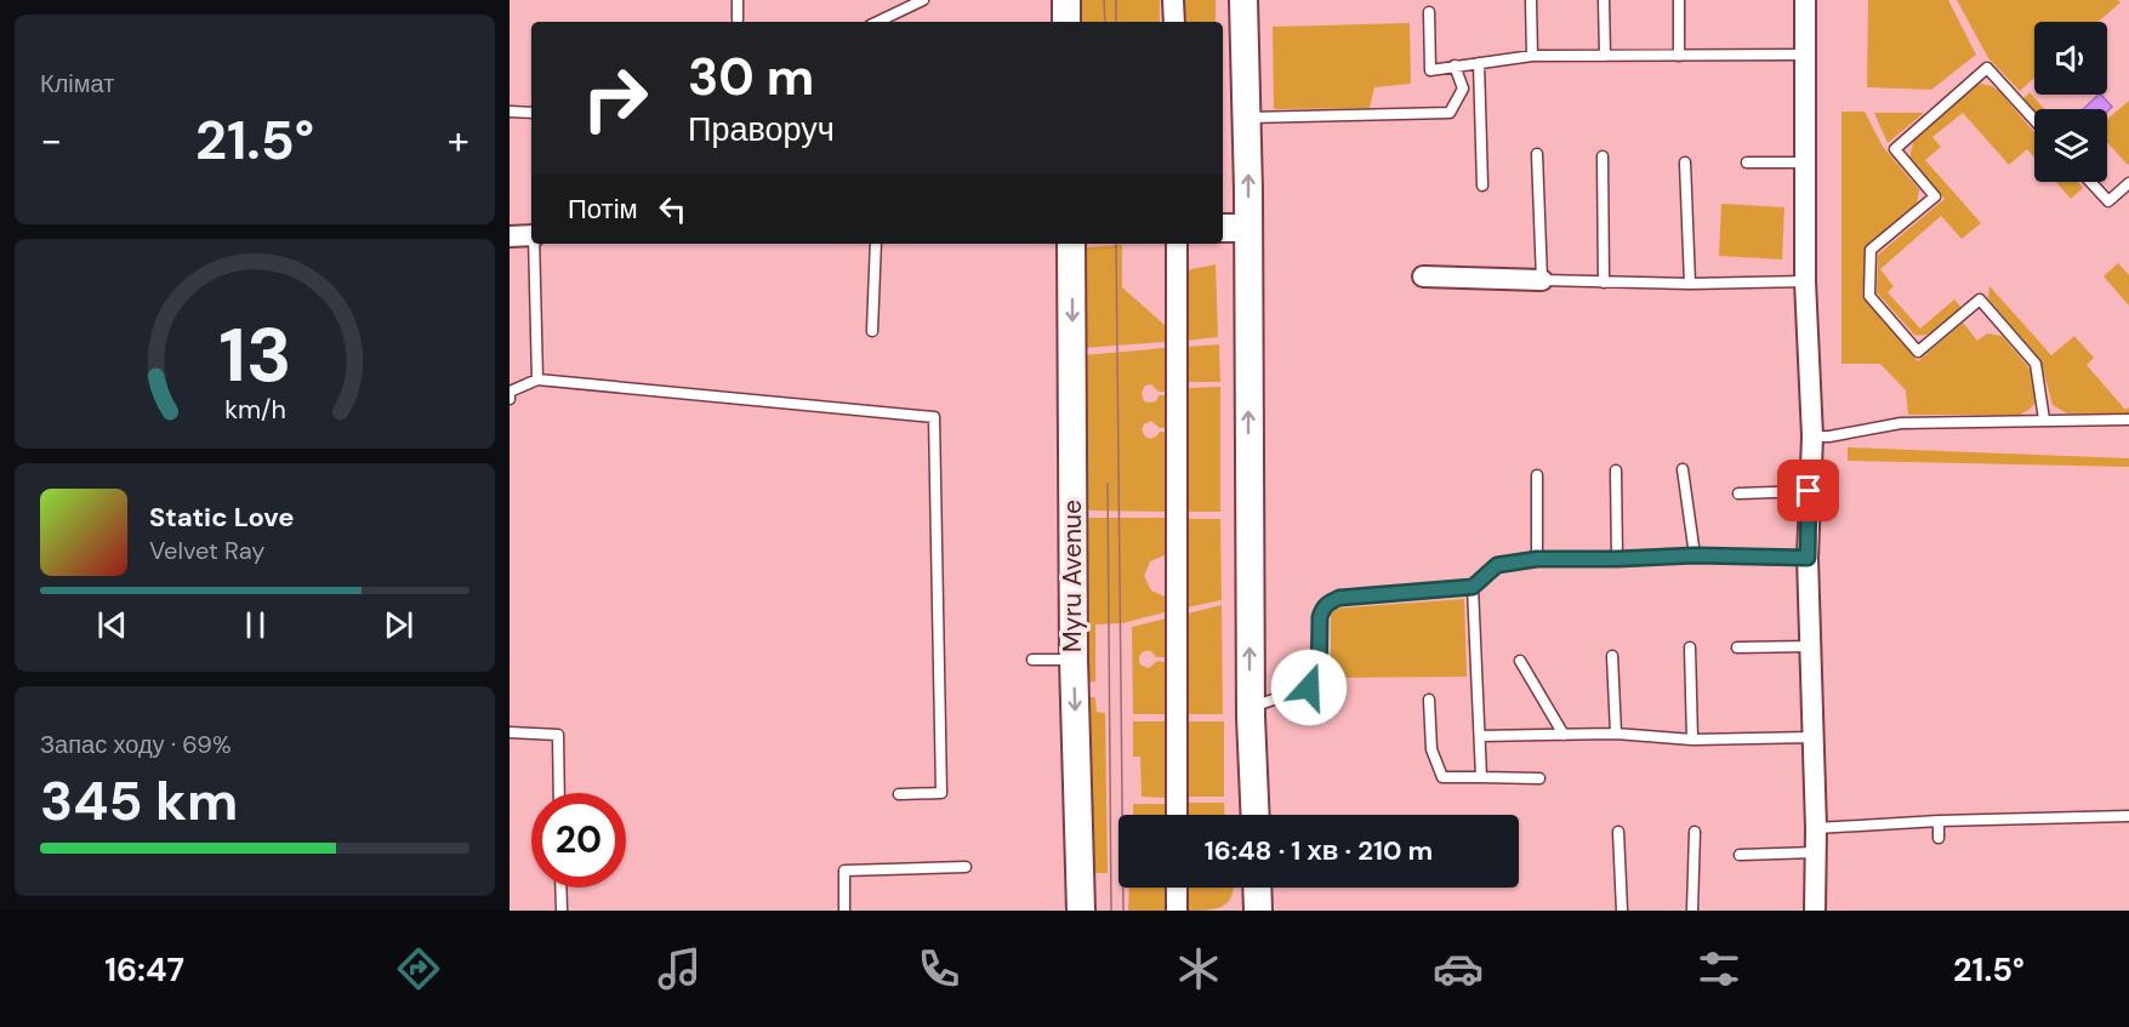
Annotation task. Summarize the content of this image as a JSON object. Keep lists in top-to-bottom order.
{
  "streets": {
    "street": ["Myru Avenue"]
  },
  "page": {
    "tile": [
      "Клімат",
      ["Запас ходу · 69%", "345 km"]
    ],
    "turn": ["30 m", "Праворуч"],
    "heat": ["−", "21.5°", "+"],
    "then": "Потім",
    "song": ["Static Love", "Velvet Ray"],
    "limit": "20",
    "trip": "16:48 · 1 хв · 210 m",
    "tabs": ["16:47", "21.5°"],
    "gauge": ["13", "km/h"]
  }
}
